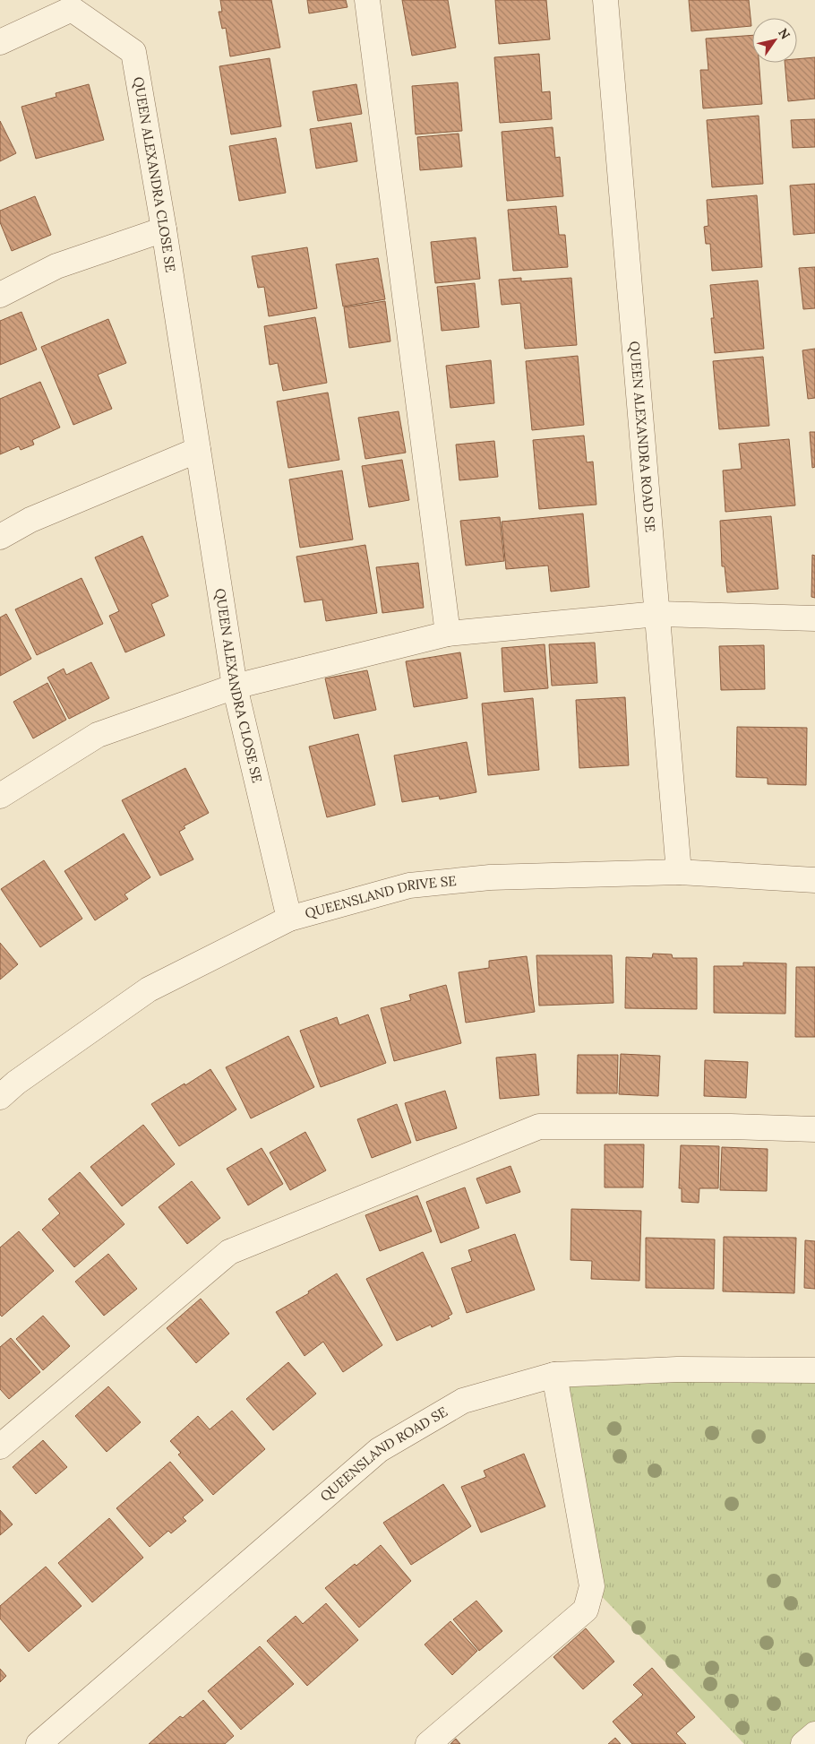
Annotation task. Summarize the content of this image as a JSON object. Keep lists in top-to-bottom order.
{
  "streets": {
    "street": [
      "QUEEN ALEXANDRA CLOSE SE",
      "QUEEN ALEXANDRA ROAD SE",
      "QUEENSLAND DRIVE SE",
      "QUEENSLAND ROAD SE"
    ]
  },
  "crossings": [
    ["QUEEN ALEXANDRA CLOSE SE", "QUEENSLAND DRIVE SE"],
    ["QUEEN ALEXANDRA ROAD SE", "QUEENSLAND DRIVE SE"]
  ],
  "north": "top right"
}
